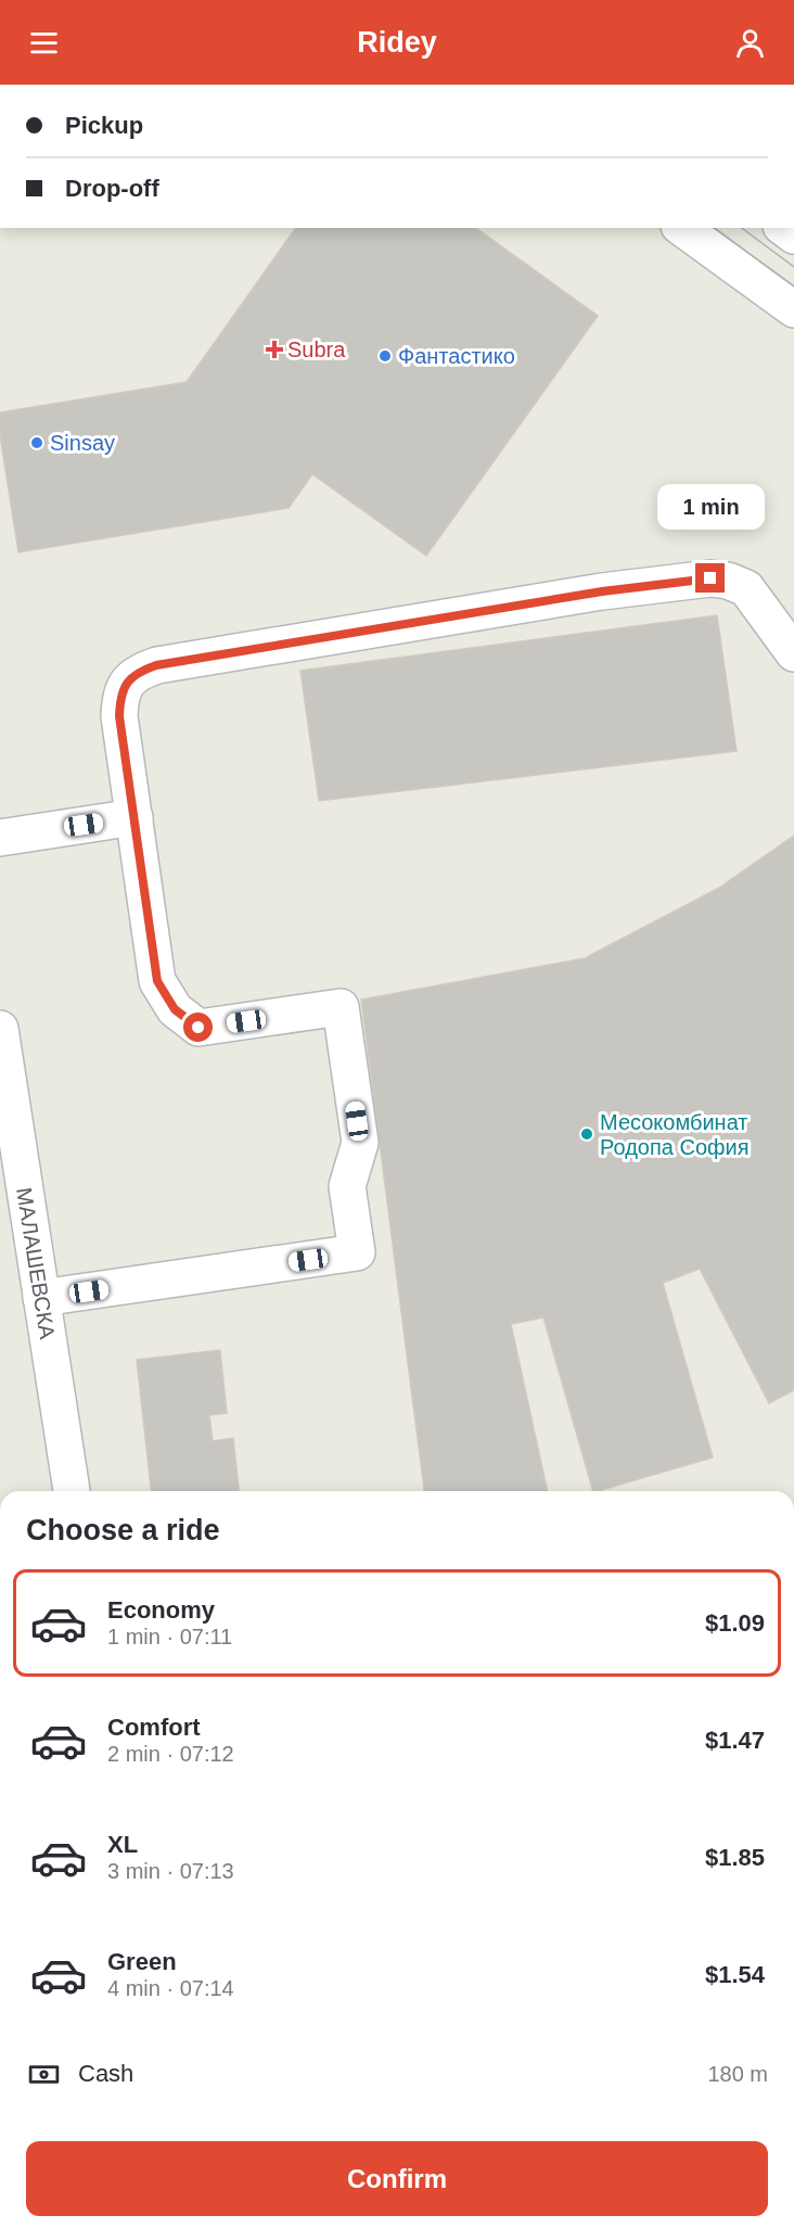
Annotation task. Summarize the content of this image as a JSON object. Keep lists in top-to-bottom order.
{
  "streets": {
    "street": ["МАЛАШЕВСКА"]
  },
  "places": {
    "health": ["Subra"],
    "other": ["Фантастико", "Sinsay", "Месокомбинат Родопа София"]
  },
  "page": {
    "header": "Ridey",
    "banner": ["Pickup", "Drop-off"],
    "bubble": "1 min",
    "heading": "Choose a ride",
    "list": [
      {
        "name": "Economy",
        "note": "1 min · 07:11",
        "value": "$1.09"
      },
      {
        "name": "Comfort",
        "note": "2 min · 07:12",
        "value": "$1.47"
      },
      {
        "name": "XL",
        "note": "3 min · 07:13",
        "value": "$1.85"
      },
      {
        "name": "Green",
        "note": "4 min · 07:14",
        "value": "$1.54"
      }
    ],
    "pay": ["Cash", "180 m"],
    "buttons": "Confirm"
  }
}
